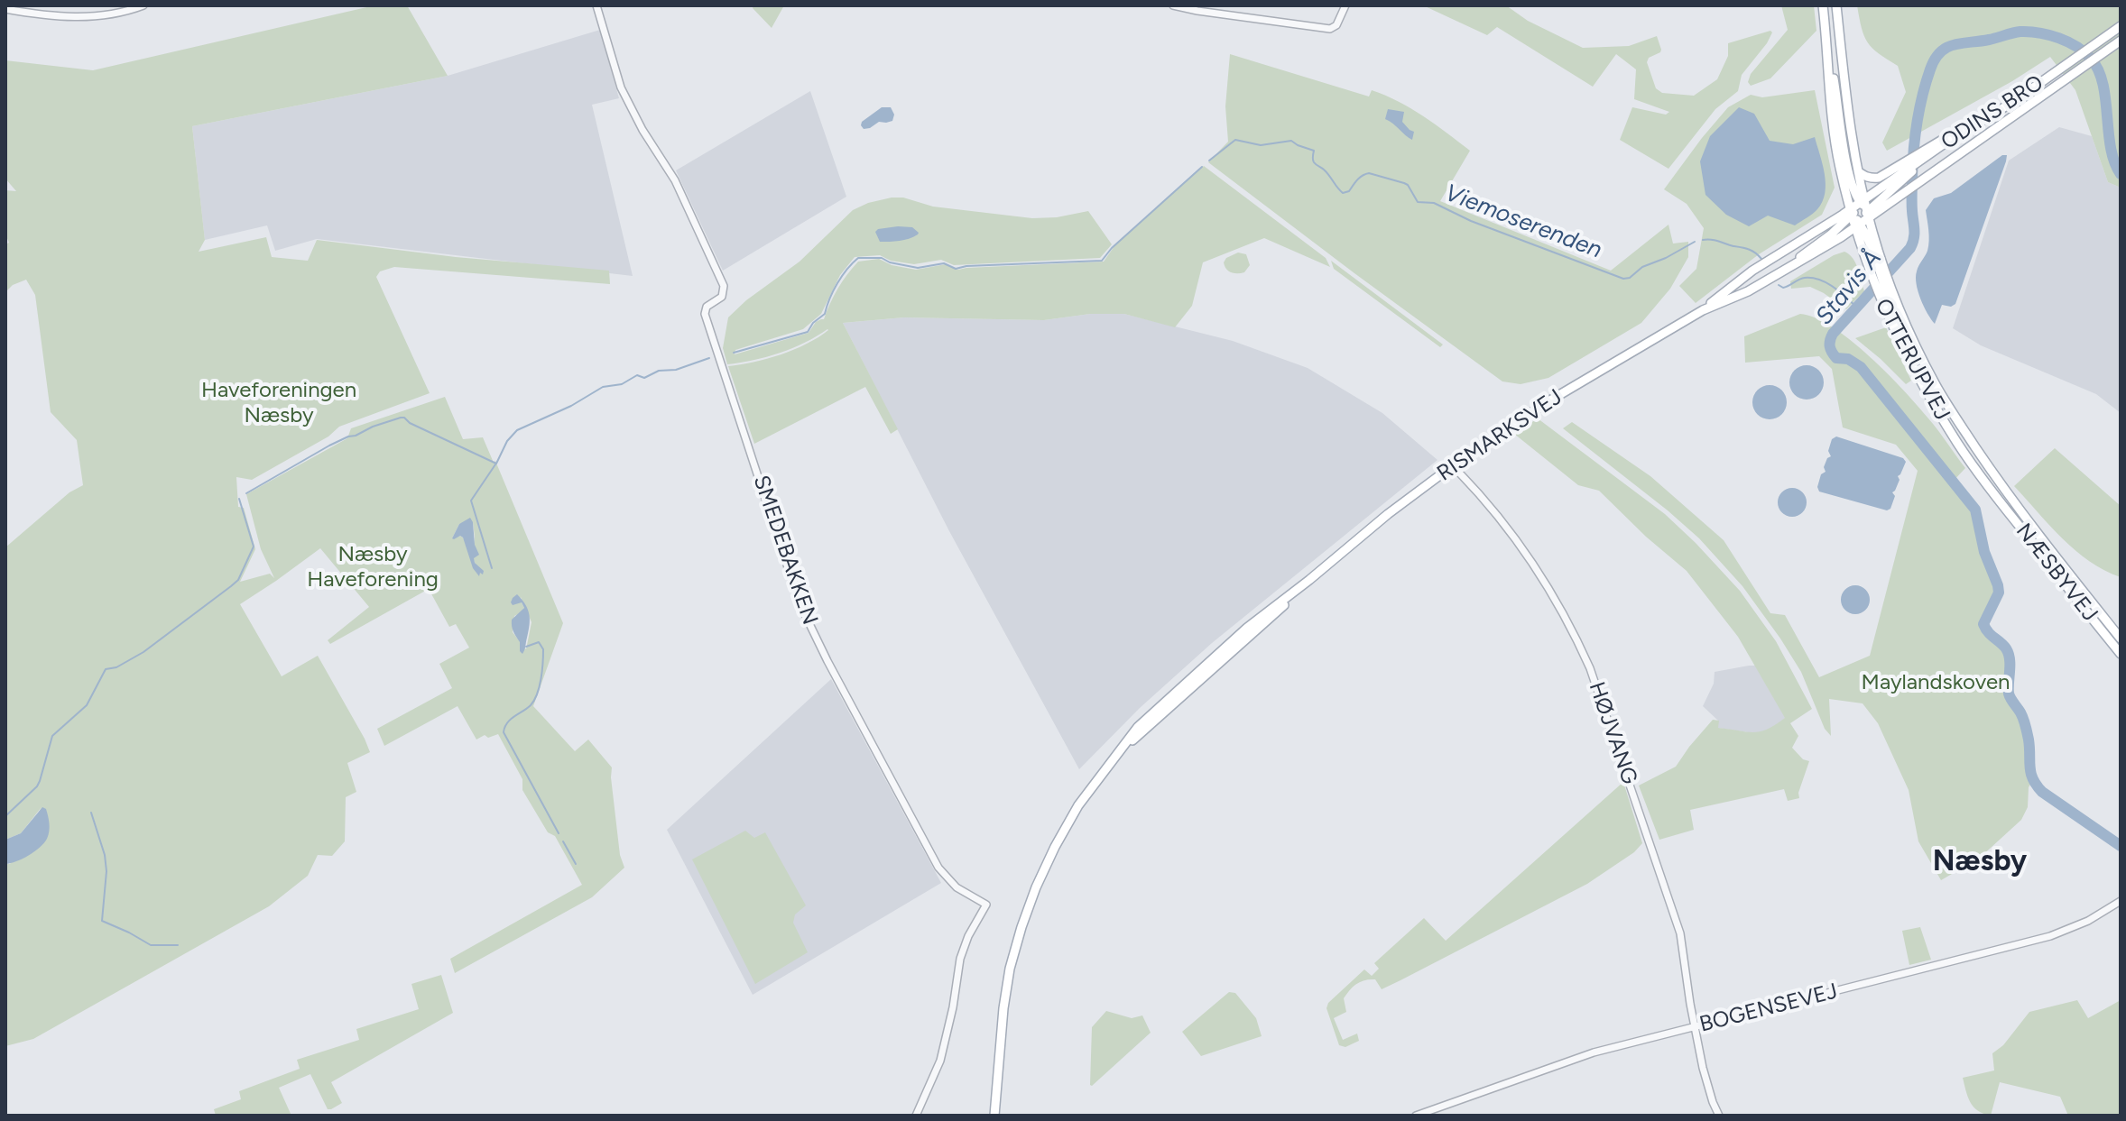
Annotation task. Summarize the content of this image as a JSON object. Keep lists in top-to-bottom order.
{
  "streets": {
    "main road": [
      "ODINS BRO",
      "OTTERUPVEJ",
      "RISMARKSVEJ",
      "NÆSBYVEJ"
    ],
    "street": ["SMEDEBAKKEN", "HØJVANG", "BOGENSEVEJ"]
  },
  "crossings": [
    ["ODINS BRO", "OTTERUPVEJ"],
    ["ODINS BRO", "RISMARKSVEJ"],
    ["OTTERUPVEJ", "RISMARKSVEJ"],
    ["OTTERUPVEJ", "NÆSBYVEJ"],
    ["HØJVANG", "BOGENSEVEJ"]
  ],
  "districts": ["Næsby"],
  "water": ["Viemoserenden", "Stavis Å"],
  "parks": ["Haveforeningen Næsby", "Næsby Haveforening", "Maylandskoven"]
}
